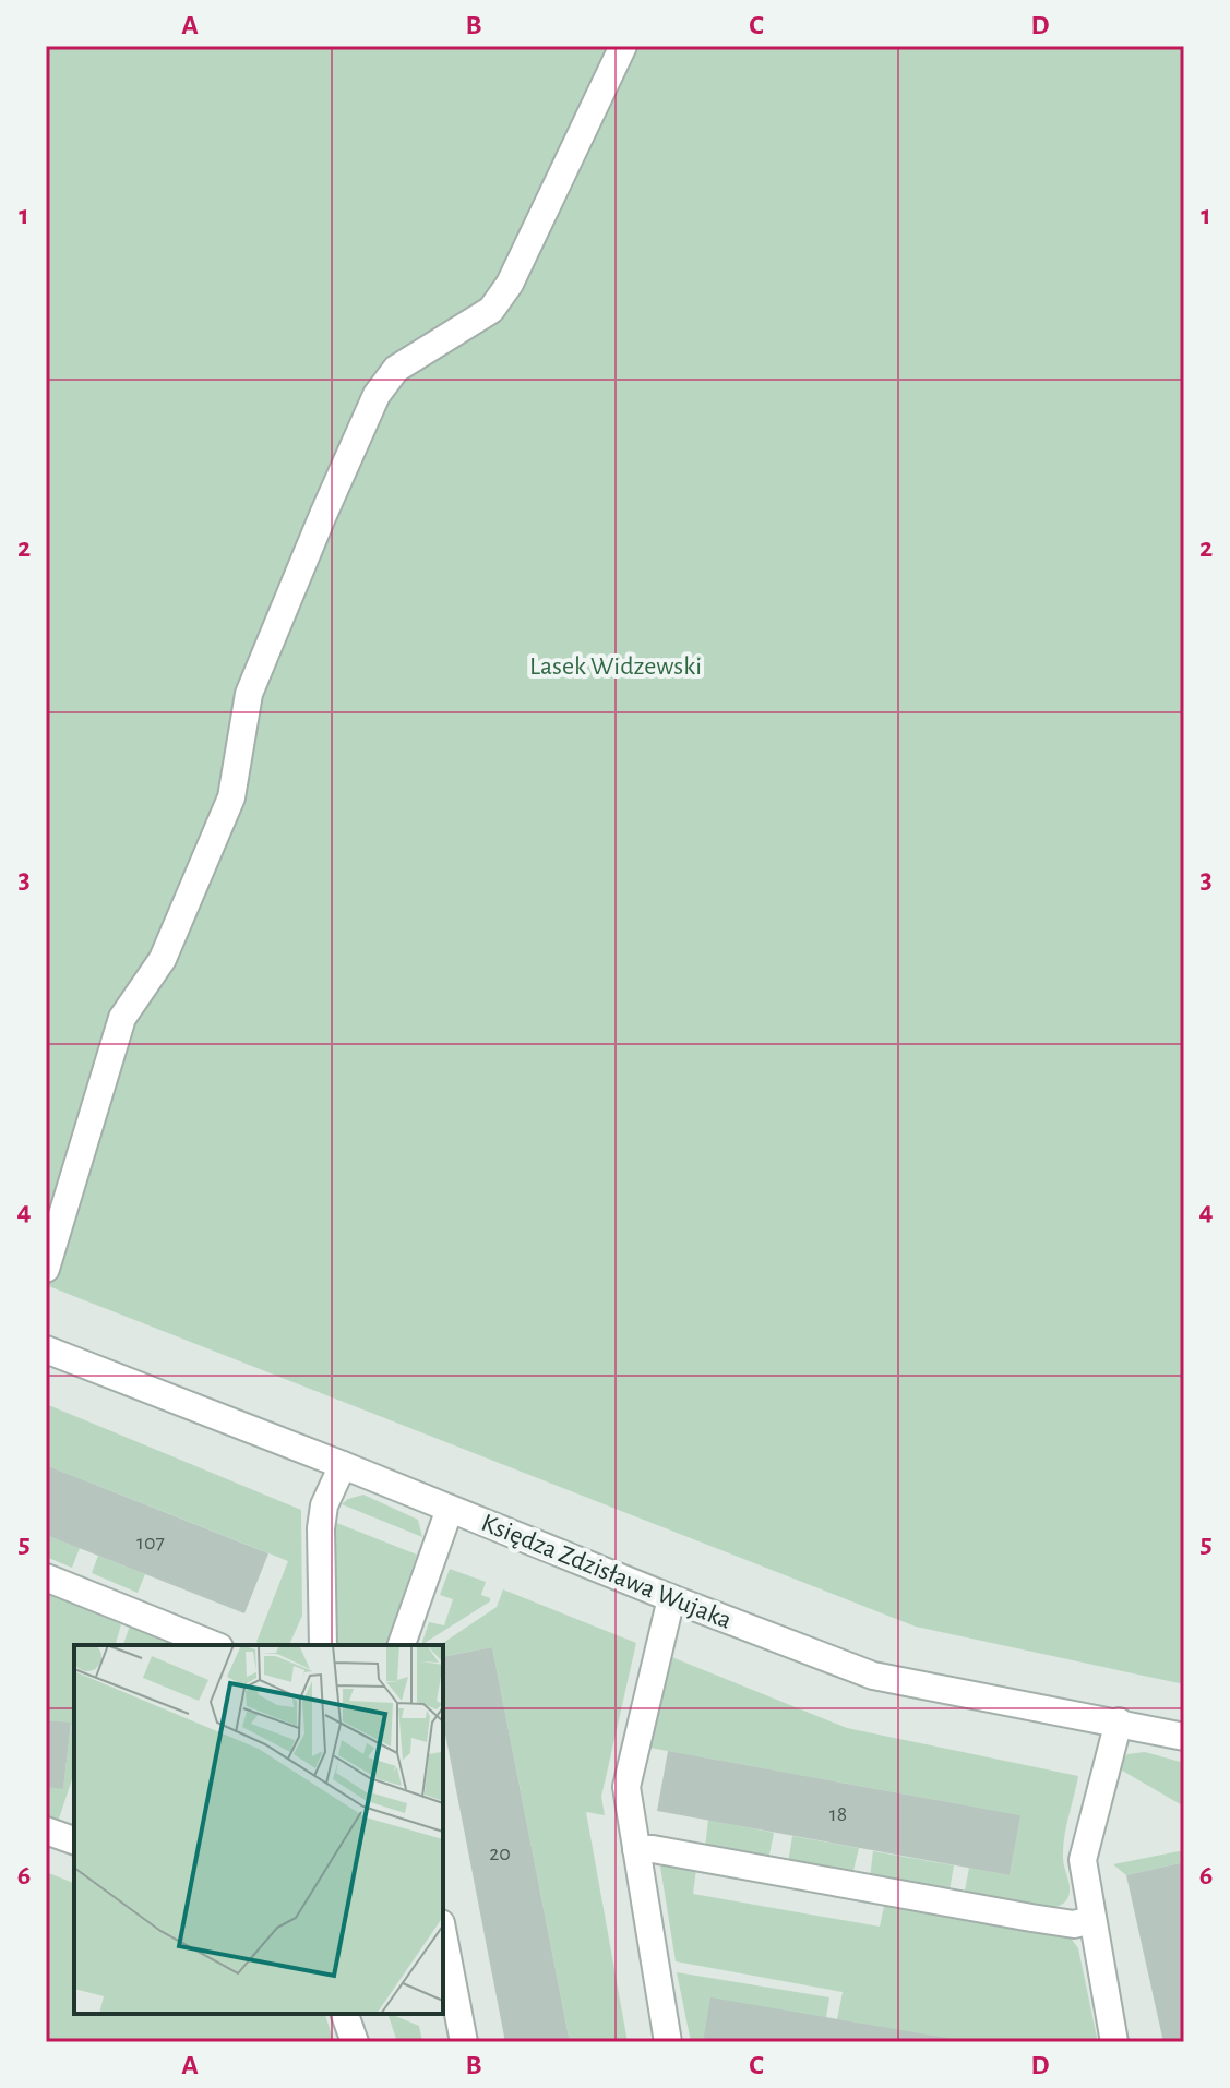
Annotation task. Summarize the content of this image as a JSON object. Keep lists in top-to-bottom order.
{
  "streets": {
    "street": ["Księdza Zdzisława Wujaka"]
  },
  "parks": ["Lasek Widzewski"],
  "house_numbers": ["107", "18", "20"],
  "grid": {
    "columns": [
      "A",
      "B",
      "C",
      "D"
    ],
    "rows": [
      "1",
      "2",
      "3",
      "4",
      "5",
      "6"
    ]
  }
}
